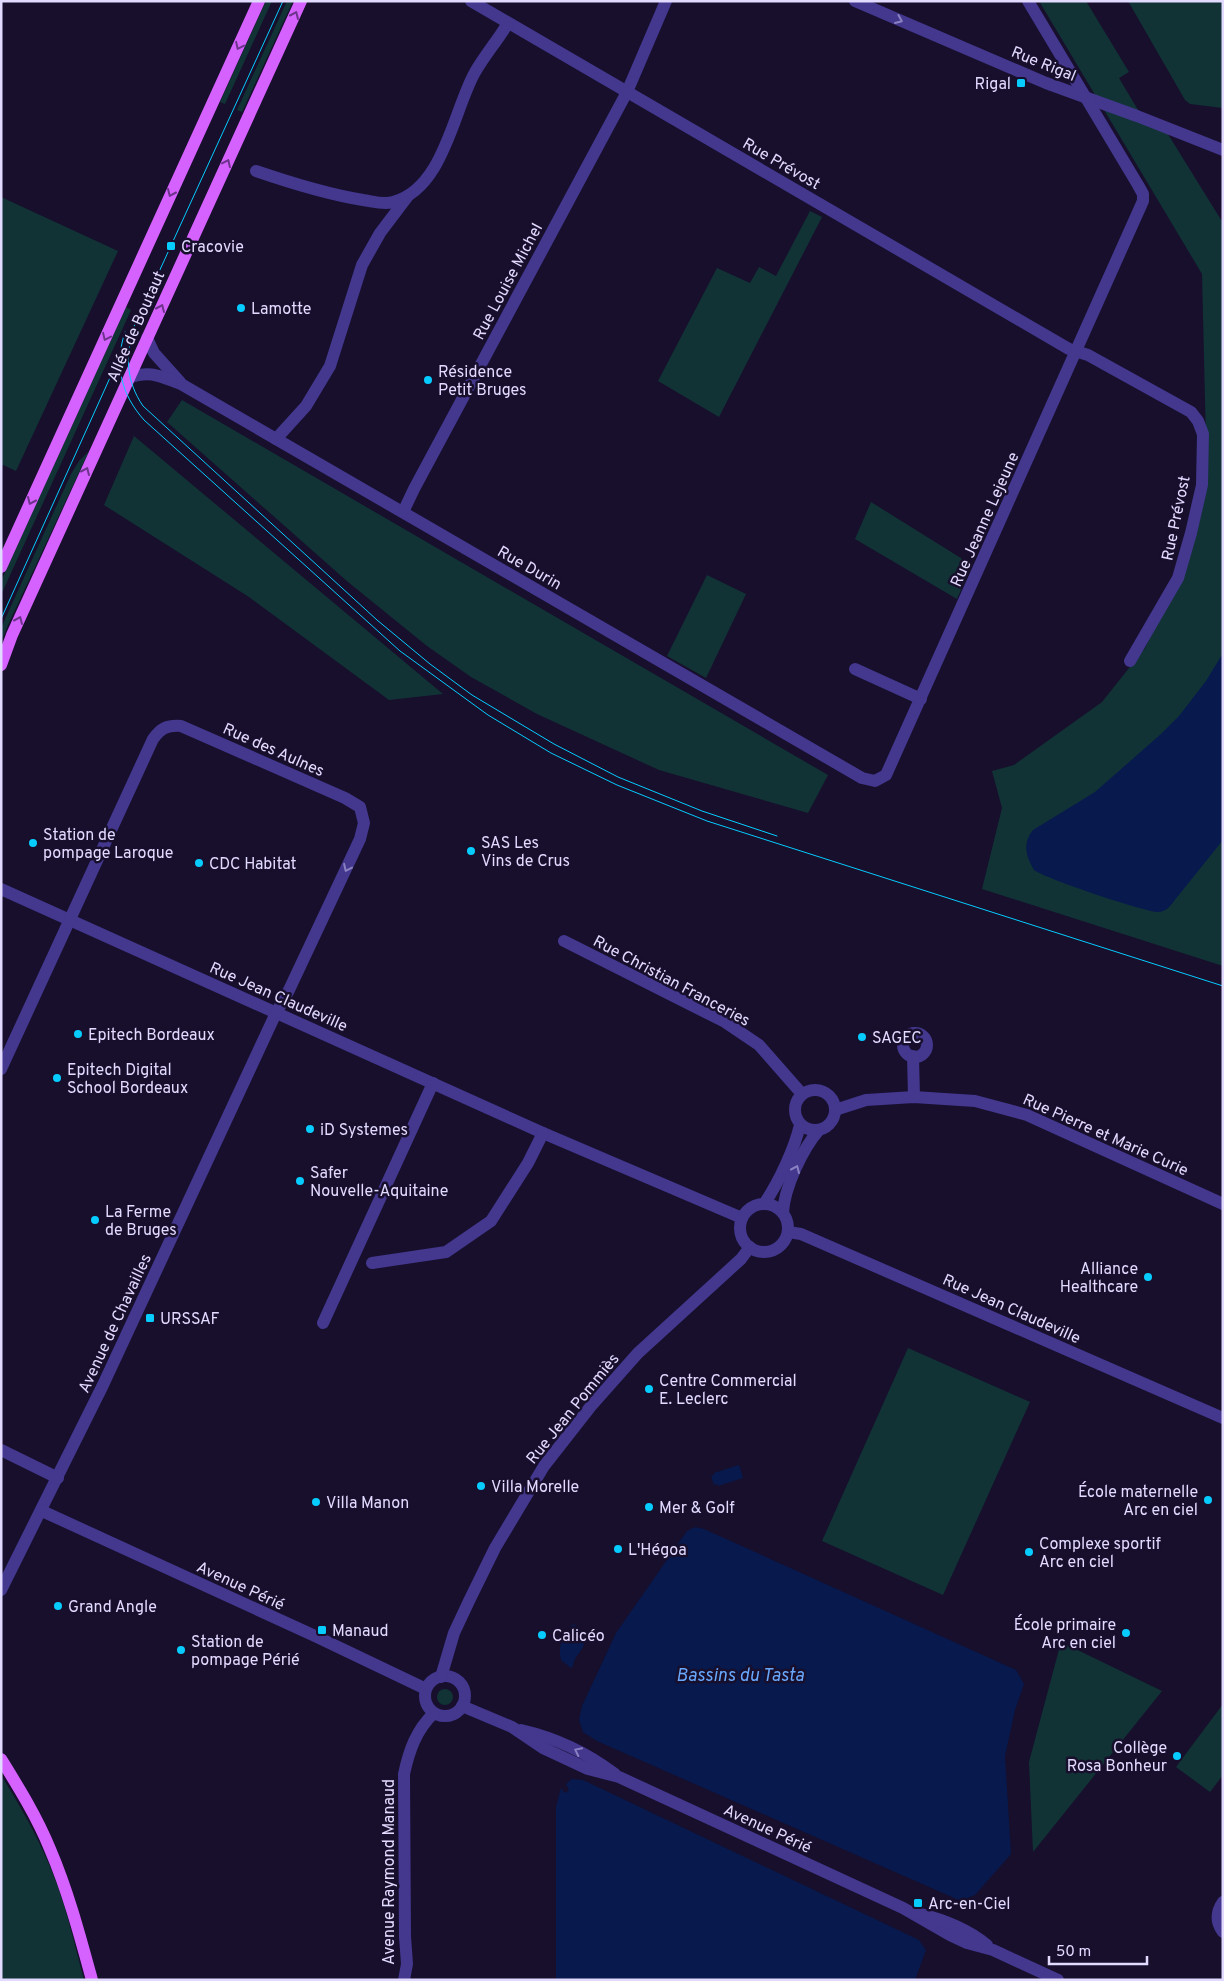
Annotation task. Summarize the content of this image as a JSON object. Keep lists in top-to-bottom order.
{
  "streets": {
    "main road": ["Allée de Boutaut"],
    "street": [
      "Rue Rigal",
      "Rue Prévost",
      "Rue Louise Michel",
      "Rue Jeanne Lejeune",
      "Rue Durin",
      "Rue des Aulnes",
      "Rue Christian Franceries",
      "Rue Jean Claudeville",
      "Rue Pierre et Marie Curie",
      "Avenue de Chavailles",
      "Rue Jean Pommiès",
      "Avenue Périé",
      "Avenue Raymond Manaud"
    ]
  },
  "crossings": [
    ["Rue Prévost", "Rue Louise Michel"],
    ["Rue Prévost", "Rue Jeanne Lejeune"],
    ["Rue Louise Michel", "Rue Durin"],
    ["Allée de Boutaut", "Rue Durin"],
    ["Rue Jeanne Lejeune", "Rue Durin"],
    ["Rue des Aulnes", "Rue Jean Claudeville"],
    ["Rue des Aulnes", "Avenue de Chavailles"],
    ["Rue Christian Franceries", "Rue Pierre et Marie Curie"],
    ["Rue Jean Claudeville", "Avenue de Chavailles"],
    ["Rue Jean Claudeville", "Rue Jean Pommiès"],
    ["Avenue de Chavailles", "Avenue Périé"],
    ["Rue Jean Pommiès", "Avenue Périé"],
    ["Rue Jean Pommiès", "Avenue Raymond Manaud"],
    ["Avenue Périé", "Avenue Raymond Manaud"]
  ],
  "one_way": ["Rue Rigal"],
  "water": ["Bassins du Tasta"],
  "places": {
    "transit": [
      "Rigal",
      "Cracovie",
      "URSSAF",
      "Manaud",
      "Arc-en-Ciel"
    ],
    "other": [
      "Lamotte",
      "Résidence Petit Bruges",
      "Station de pompage Laroque",
      "SAS Les Vins de Crus",
      "CDC Habitat",
      "Epitech Bordeaux",
      "SAGEC",
      "Epitech Digital School Bordeaux",
      "iD Systemes",
      "Safer Nouvelle-Aquitaine",
      "La Ferme de Bruges",
      "Alliance Healthcare",
      "Centre Commercial E. Leclerc",
      "Villa Morelle",
      "École maternelle Arc en ciel",
      "Villa Manon",
      "Mer & Golf",
      "L'Hégoa",
      "Complexe sportif Arc en ciel",
      "Grand Angle",
      "École primaire Arc en ciel",
      "Calicéo",
      "Station de pompage Périé",
      "Collège Rosa Bonheur"
    ]
  },
  "scale_bar": "50 m"
}
